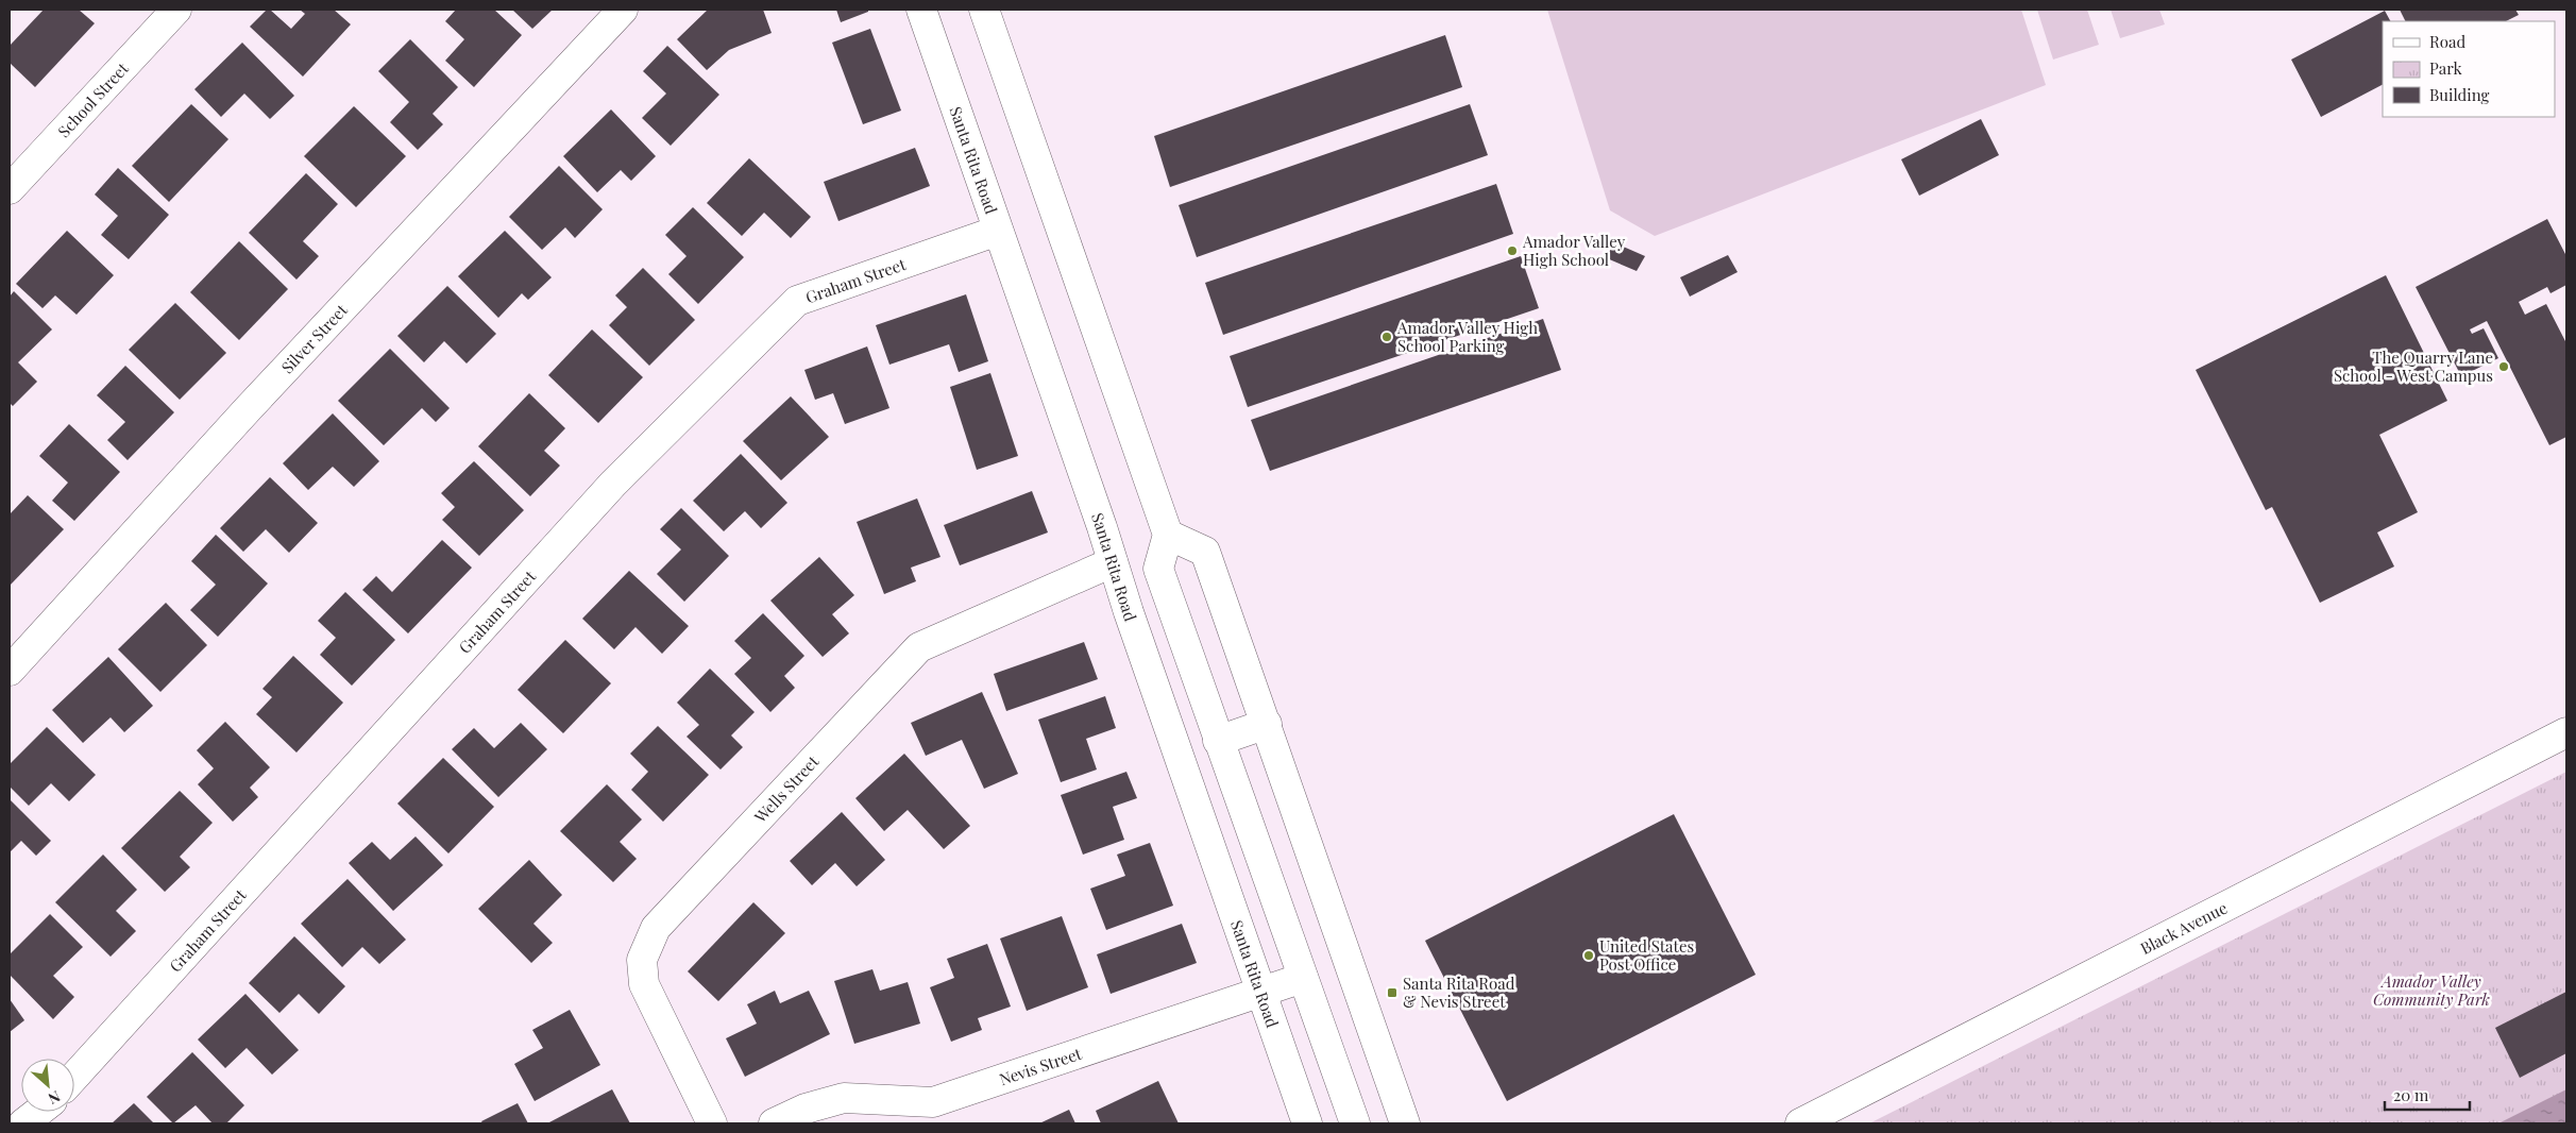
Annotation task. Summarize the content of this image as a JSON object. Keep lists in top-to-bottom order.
{
  "streets": {
    "street": [
      "School Street",
      "Santa Rita Road",
      "Graham Street",
      "Silver Street",
      "Wells Street",
      "Black Avenue",
      "Nevis Street"
    ]
  },
  "crossings": [
    ["Santa Rita Road", "Graham Street"],
    ["Santa Rita Road", "Wells Street"],
    ["Santa Rita Road", "Nevis Street"]
  ],
  "parks": ["Amador Valley Community Park"],
  "places": {
    "other": [
      "Amador Valley High School",
      "Amador Valley High School Parking",
      "The Quarry Lane School - West Campus",
      "United States Post Office"
    ],
    "transit": ["Santa Rita Road & Nevis Street"]
  },
  "legend": ["Road", "Park", "Building"],
  "scale_bar": "20 m",
  "north": "bottom right"
}
